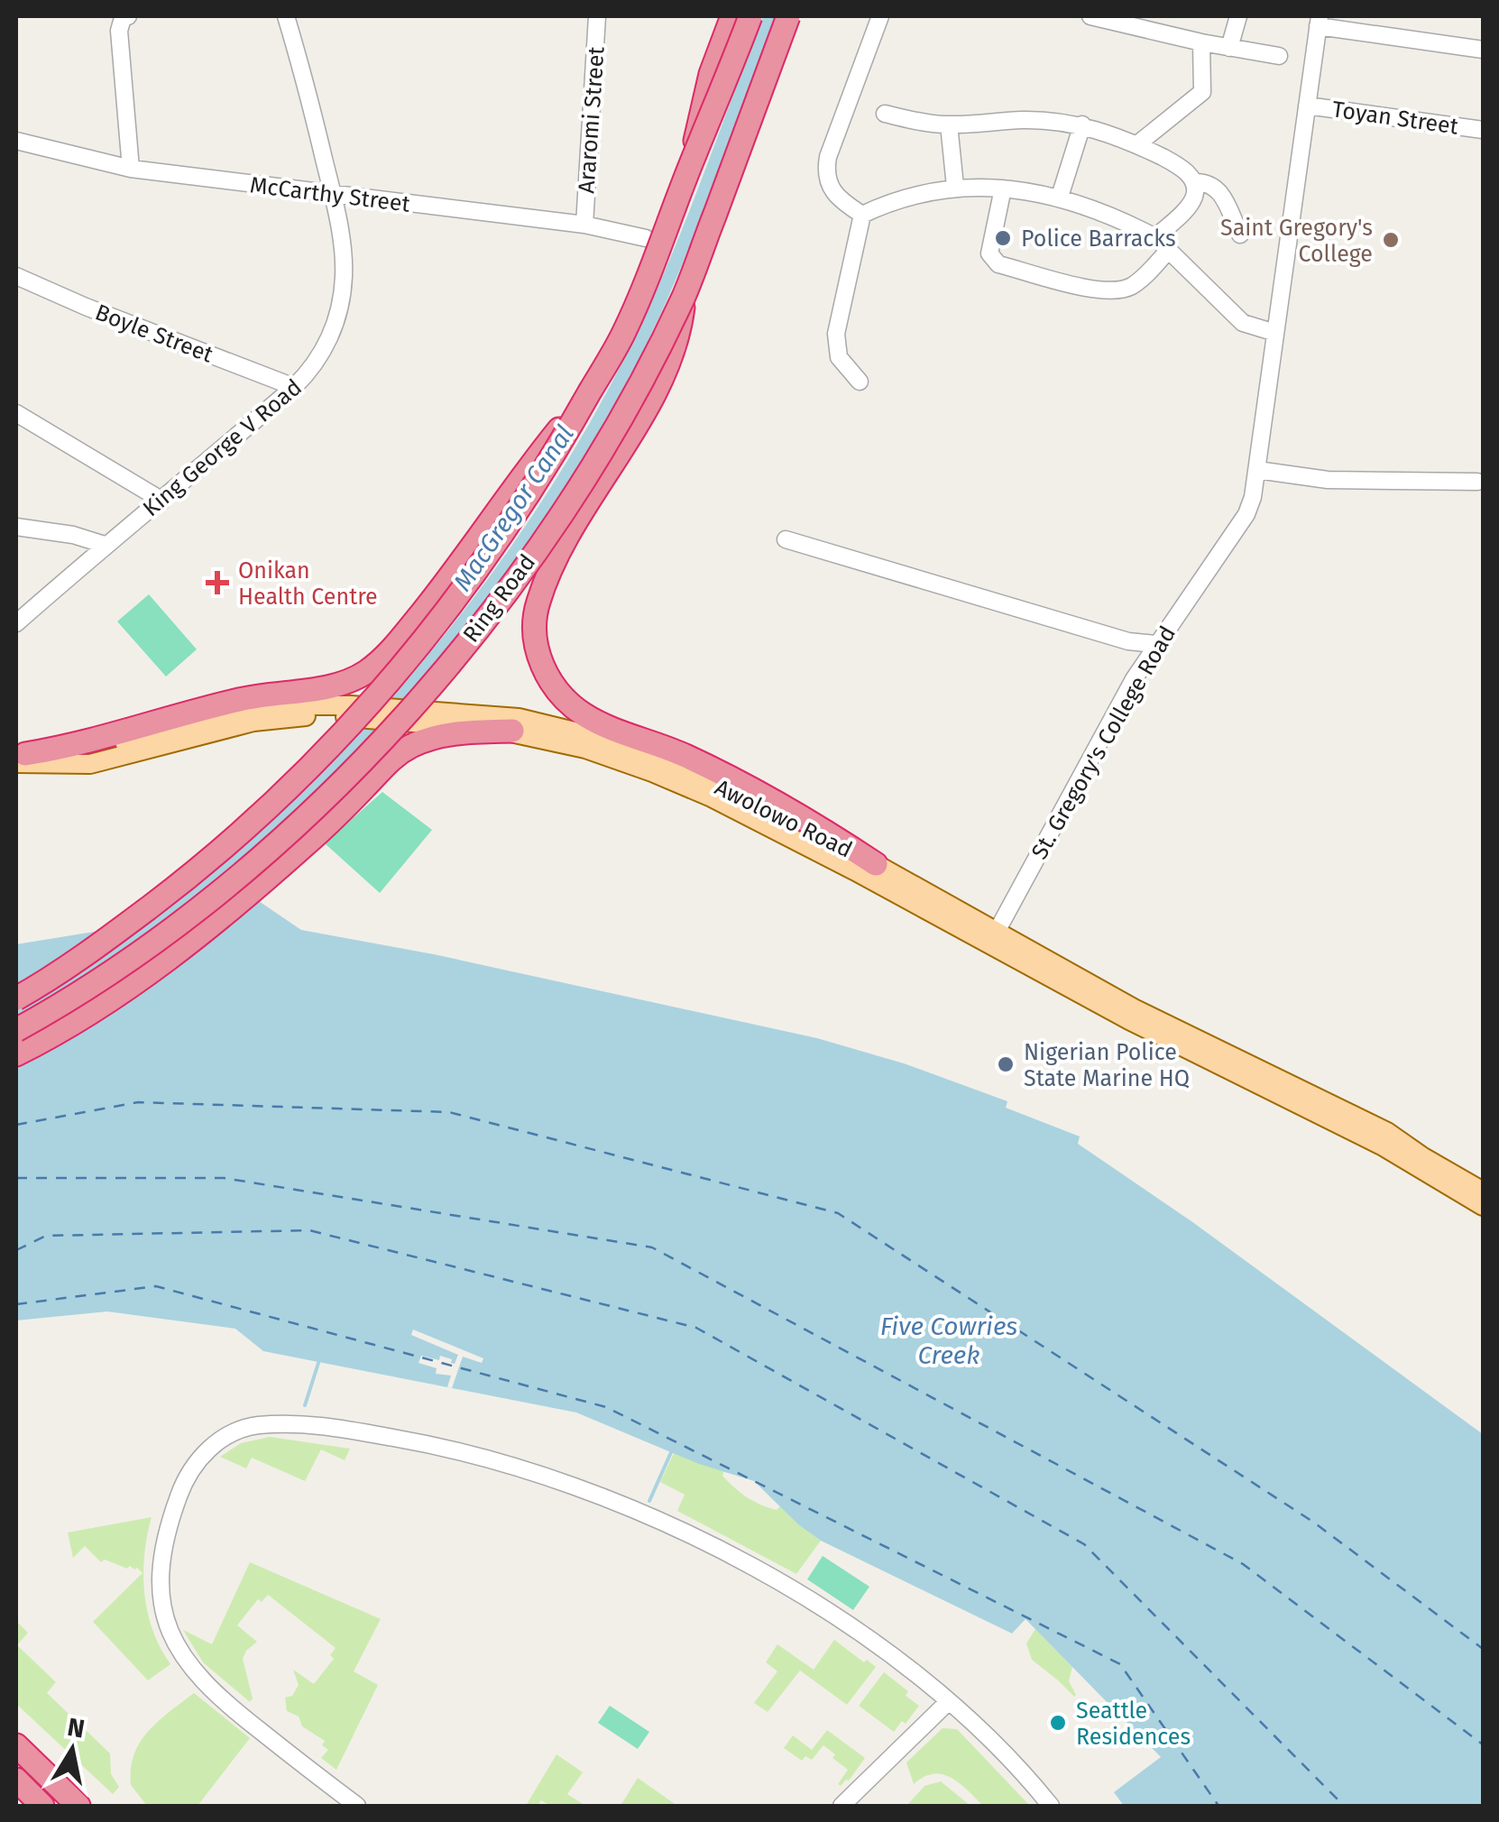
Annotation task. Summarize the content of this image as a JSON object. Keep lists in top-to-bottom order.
{
  "streets": {
    "highway": ["Ring Road"],
    "main road": ["Awolowo Road"],
    "street": [
      "Toyan Street",
      "Araromi Street",
      "McCarthy Street",
      "Boyle Street",
      "King George V Road",
      "St. Gregory's College Road"
    ]
  },
  "crossings": [
    ["Toyan Street", "St. Gregory's College Road"],
    ["Araromi Street", "McCarthy Street"],
    ["McCarthy Street", "King George V Road"],
    ["Boyle Street", "King George V Road"],
    ["St. Gregory's College Road", "Awolowo Road"]
  ],
  "water": ["MacGregor Canal", "Five Cowries Creek"],
  "places": {
    "other": [
      "Police Barracks",
      "Saint Gregory's College",
      "Nigerian Police State Marine HQ",
      "Seattle Residences"
    ],
    "health": ["Onikan Health Centre"]
  },
  "north": "top"
}
